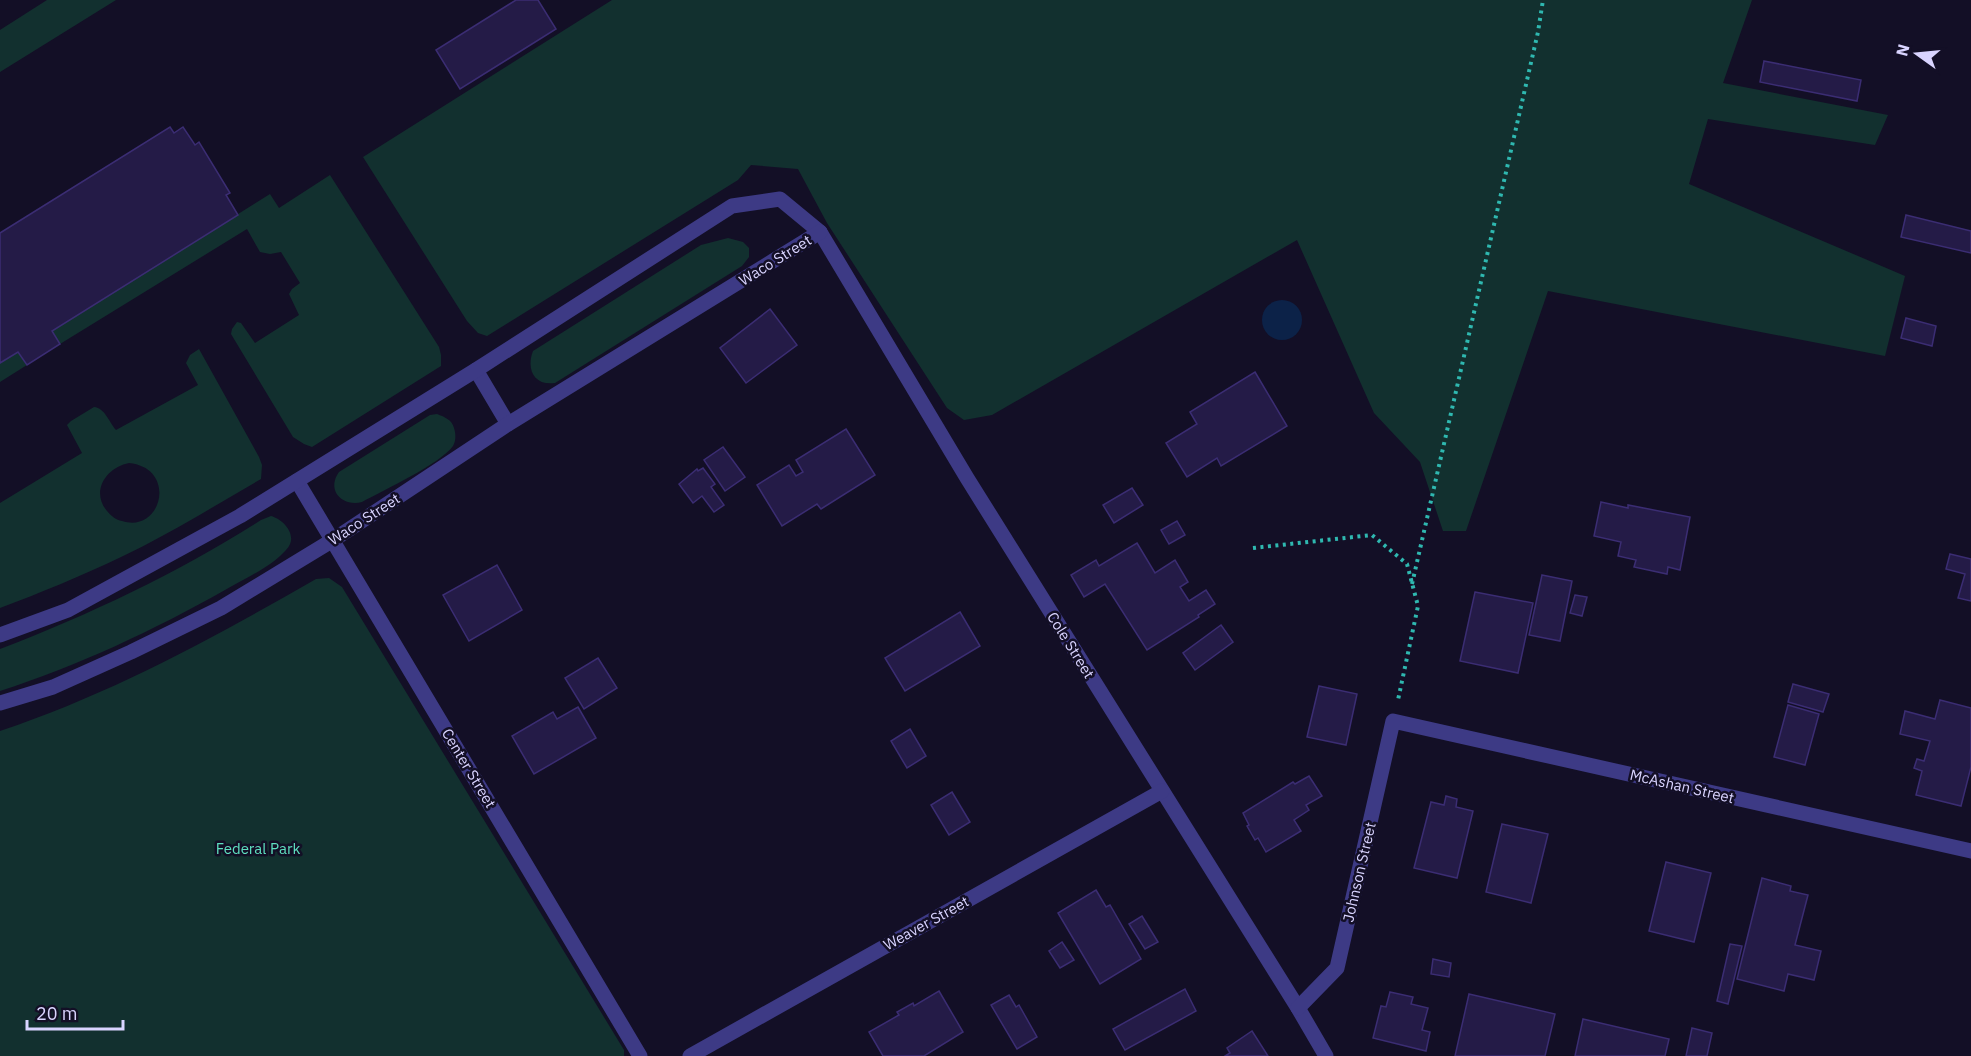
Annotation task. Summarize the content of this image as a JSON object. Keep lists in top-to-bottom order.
{
  "streets": {
    "street": [
      "Waco Street",
      "Cole Street",
      "Center Street",
      "McAshan Street",
      "Johnson Street",
      "Weaver Street"
    ]
  },
  "crossings": [
    ["Waco Street", "Cole Street"],
    ["Waco Street", "Center Street"],
    ["Cole Street", "Johnson Street"],
    ["Cole Street", "Weaver Street"],
    ["McAshan Street", "Johnson Street"]
  ],
  "parks": ["Federal Park"],
  "scale_bar": "20 m",
  "north": "left"
}
